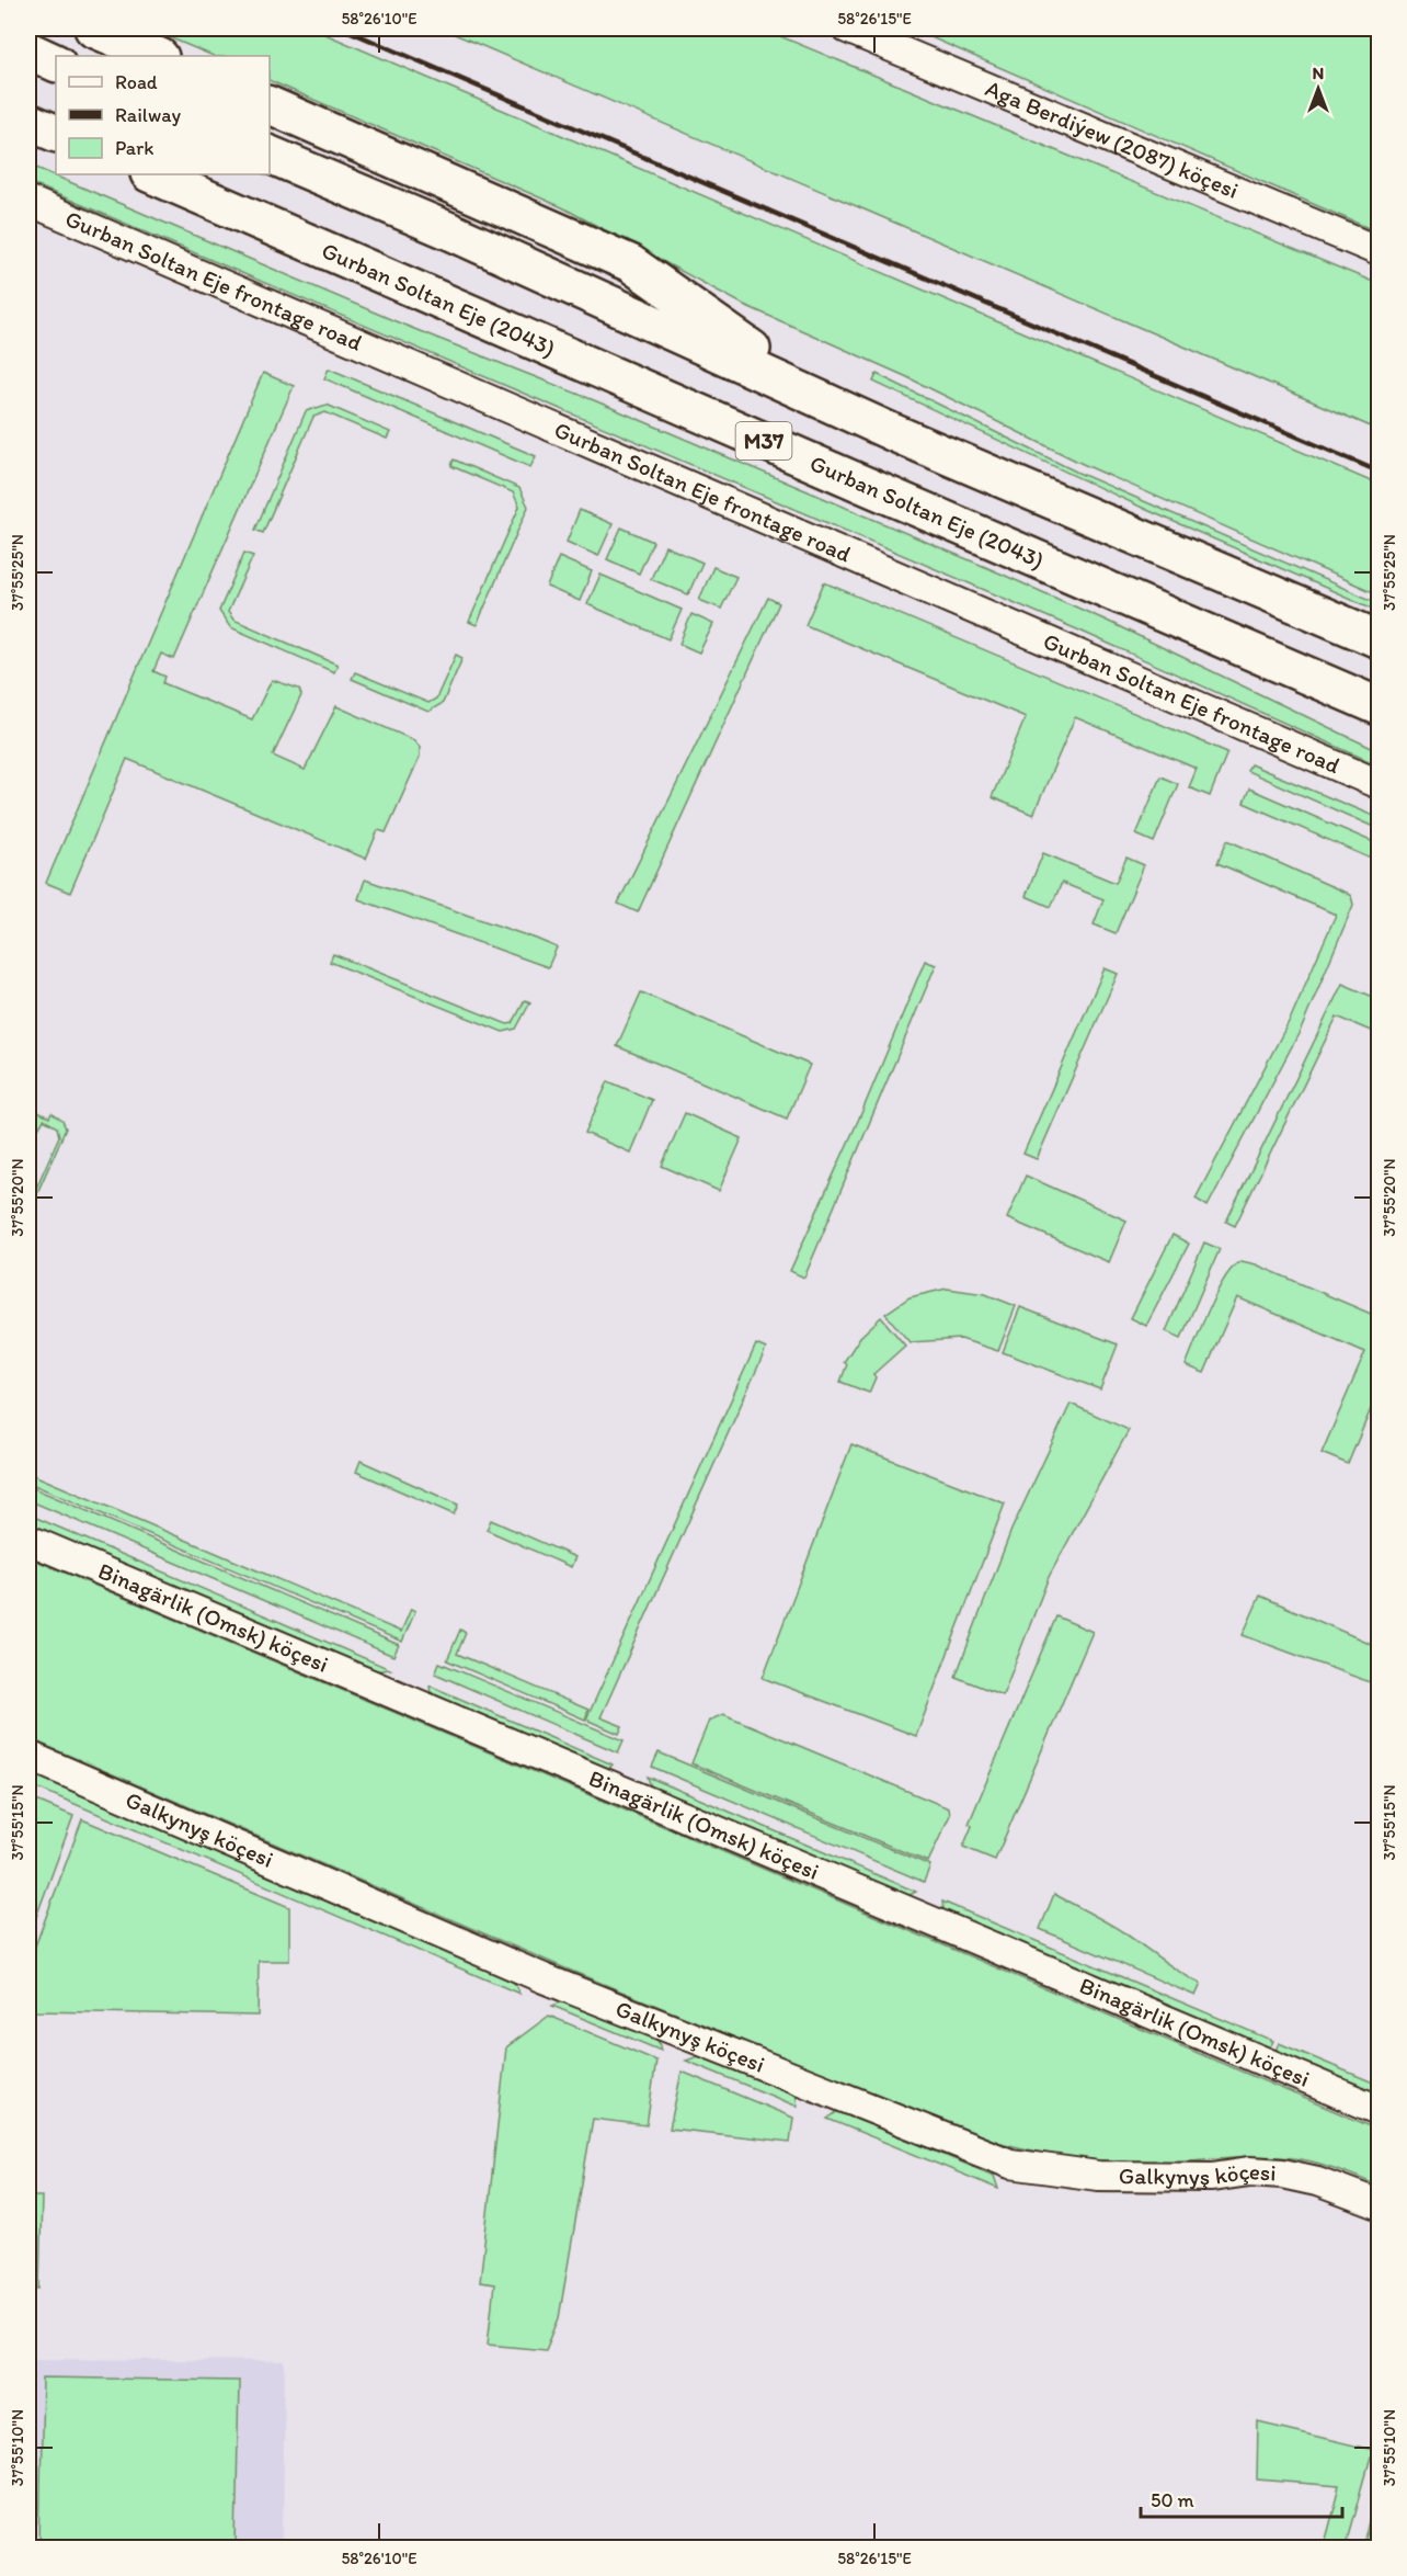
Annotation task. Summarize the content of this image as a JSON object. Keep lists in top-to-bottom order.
{
  "streets": {
    "highway": ["Gurban Soltan Eje (2043)", "M37"],
    "street": [
      "Aga Berdiýew (2087) köçesi",
      "Gurban Soltan Eje frontage road",
      "Binagärlik (Omsk) köçesi",
      "Galkynyş köçesi"
    ]
  },
  "legend": ["Road", "Railway", "Park"],
  "scale_bar": "50 m",
  "north": "top",
  "coordinates": [
    "58°26'10\"E",
    "58°26'15\"E",
    "37°55'25\"N",
    "37°55'20\"N",
    "37°55'15\"N",
    "37°55'10\"N"
  ]
}
